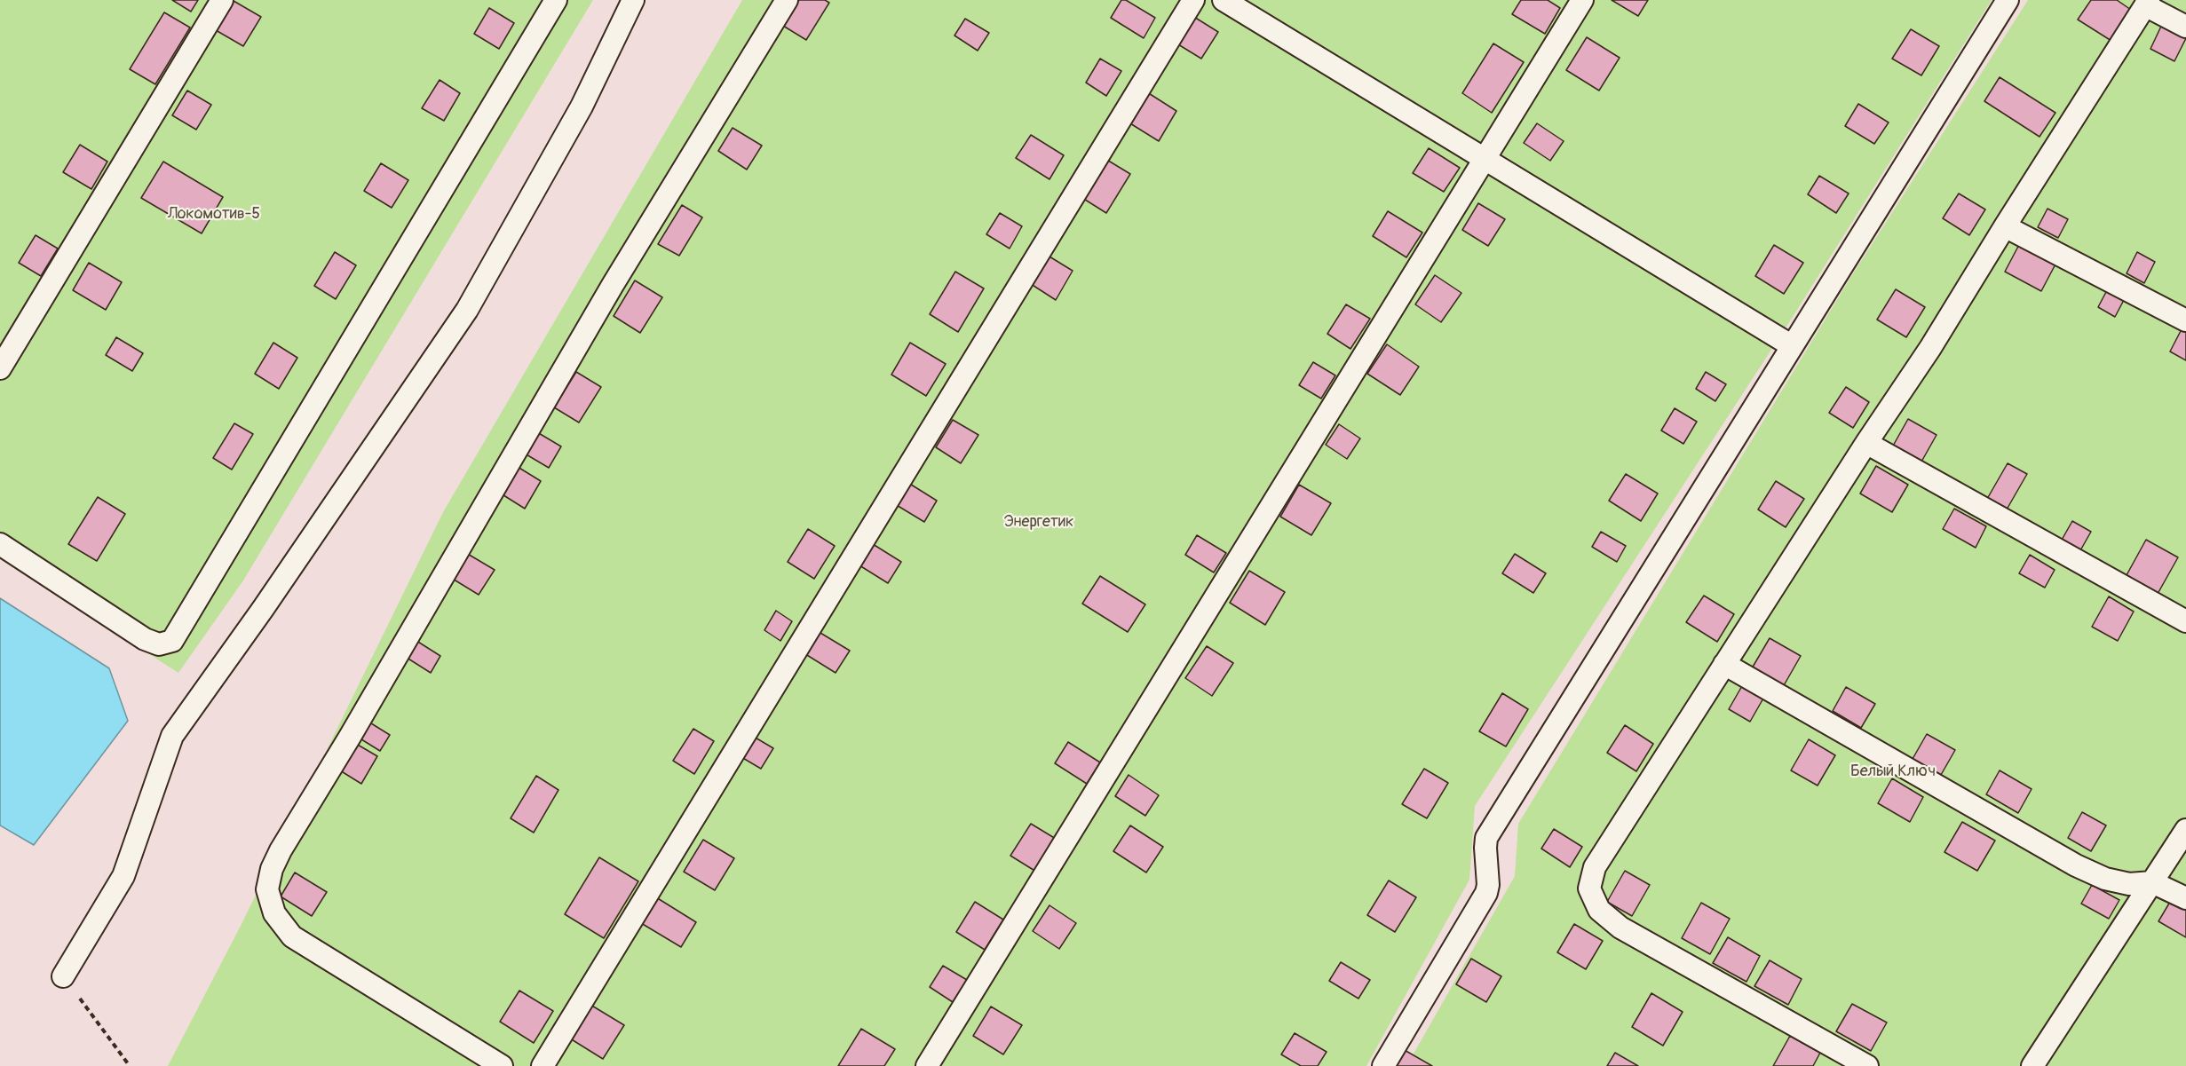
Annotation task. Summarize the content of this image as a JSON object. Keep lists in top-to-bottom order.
{
  "parks": ["Локомотив-5", "Энергетик", "Белый Ключ"]
}
